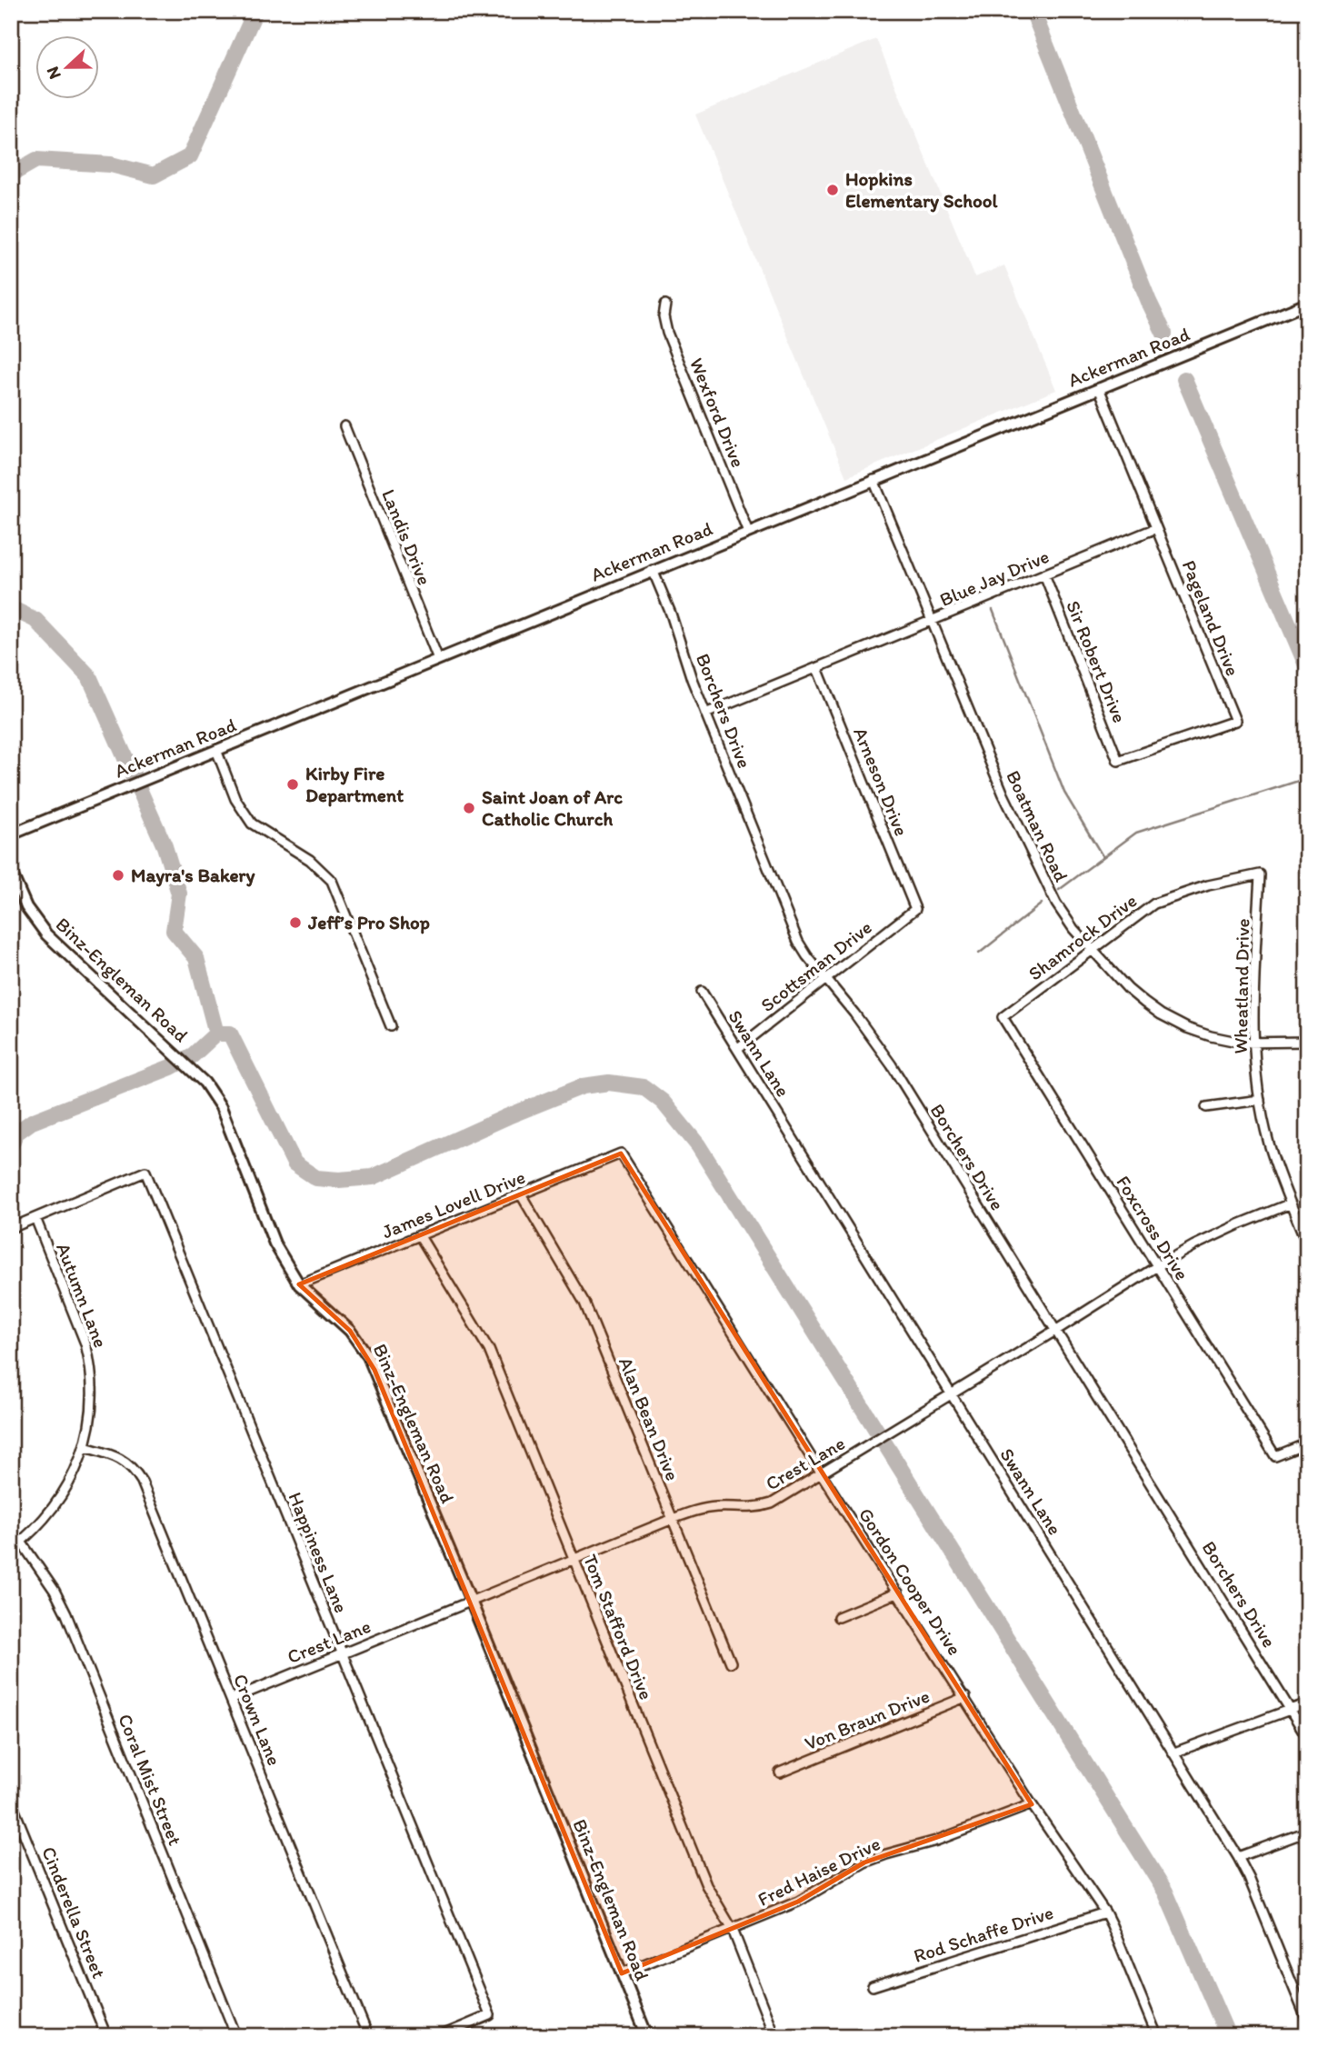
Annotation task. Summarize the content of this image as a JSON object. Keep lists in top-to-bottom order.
{
  "streets": {
    "street": [
      "Ackerman Road",
      "Wexford Drive",
      "Landis Drive",
      "Blue Jay Drive",
      "Pageland Drive",
      "Sir Robert Drive",
      "Borchers Drive",
      "Arneson Drive",
      "Boatman Road",
      "Shamrock Drive",
      "Scottsman Drive",
      "Binz-Engleman Road",
      "Wheatland Drive",
      "Swann Lane",
      "James Lovell Drive",
      "Foxcross Drive",
      "Autumn Lane",
      "Alan Bean Drive",
      "Crest Lane",
      "Happiness Lane",
      "Gordon Cooper Drive",
      "Tom Stafford Drive",
      "Crown Lane",
      "Von Braun Drive",
      "Coral Mist Street",
      "Fred Haise Drive",
      "Cinderella Street",
      "Rod Schaffe Drive"
    ]
  },
  "crossings": [
    ["Ackerman Road", "Wexford Drive"],
    ["Ackerman Road", "Landis Drive"],
    ["Ackerman Road", "Borchers Drive"],
    ["Ackerman Road", "Boatman Road"],
    ["Blue Jay Drive", "Pageland Drive"],
    ["Blue Jay Drive", "Sir Robert Drive"],
    ["Blue Jay Drive", "Borchers Drive"],
    ["Blue Jay Drive", "Arneson Drive"],
    ["Blue Jay Drive", "Boatman Road"],
    ["Pageland Drive", "Sir Robert Drive"],
    ["Borchers Drive", "Scottsman Drive"],
    ["Borchers Drive", "Crest Lane"],
    ["Arneson Drive", "Scottsman Drive"],
    ["Boatman Road", "Shamrock Drive"],
    ["Boatman Road", "Wheatland Drive"],
    ["Shamrock Drive", "Wheatland Drive"],
    ["Shamrock Drive", "Foxcross Drive"],
    ["Scottsman Drive", "Swann Lane"],
    ["Binz-Engleman Road", "James Lovell Drive"],
    ["Binz-Engleman Road", "Crest Lane"],
    ["Binz-Engleman Road", "Fred Haise Drive"],
    ["Wheatland Drive", "Crest Lane"],
    ["Swann Lane", "Crest Lane"],
    ["James Lovell Drive", "Alan Bean Drive"],
    ["James Lovell Drive", "Gordon Cooper Drive"],
    ["James Lovell Drive", "Tom Stafford Drive"],
    ["Foxcross Drive", "Crest Lane"],
    ["Autumn Lane", "Happiness Lane"],
    ["Autumn Lane", "Crown Lane"],
    ["Autumn Lane", "Coral Mist Street"],
    ["Alan Bean Drive", "Crest Lane"],
    ["Crest Lane", "Happiness Lane"],
    ["Crest Lane", "Gordon Cooper Drive"],
    ["Crest Lane", "Tom Stafford Drive"],
    ["Crest Lane", "Crown Lane"],
    ["Gordon Cooper Drive", "Von Braun Drive"],
    ["Gordon Cooper Drive", "Fred Haise Drive"],
    ["Gordon Cooper Drive", "Rod Schaffe Drive"],
    ["Tom Stafford Drive", "Fred Haise Drive"]
  ],
  "places": [
    "Hopkins Elementary School",
    "Kirby Fire Department",
    "Saint Joan of Arc Catholic Church",
    "Mayra's Bakery",
    "Jeff’s Pro Shop"
  ],
  "north": "left"
}
